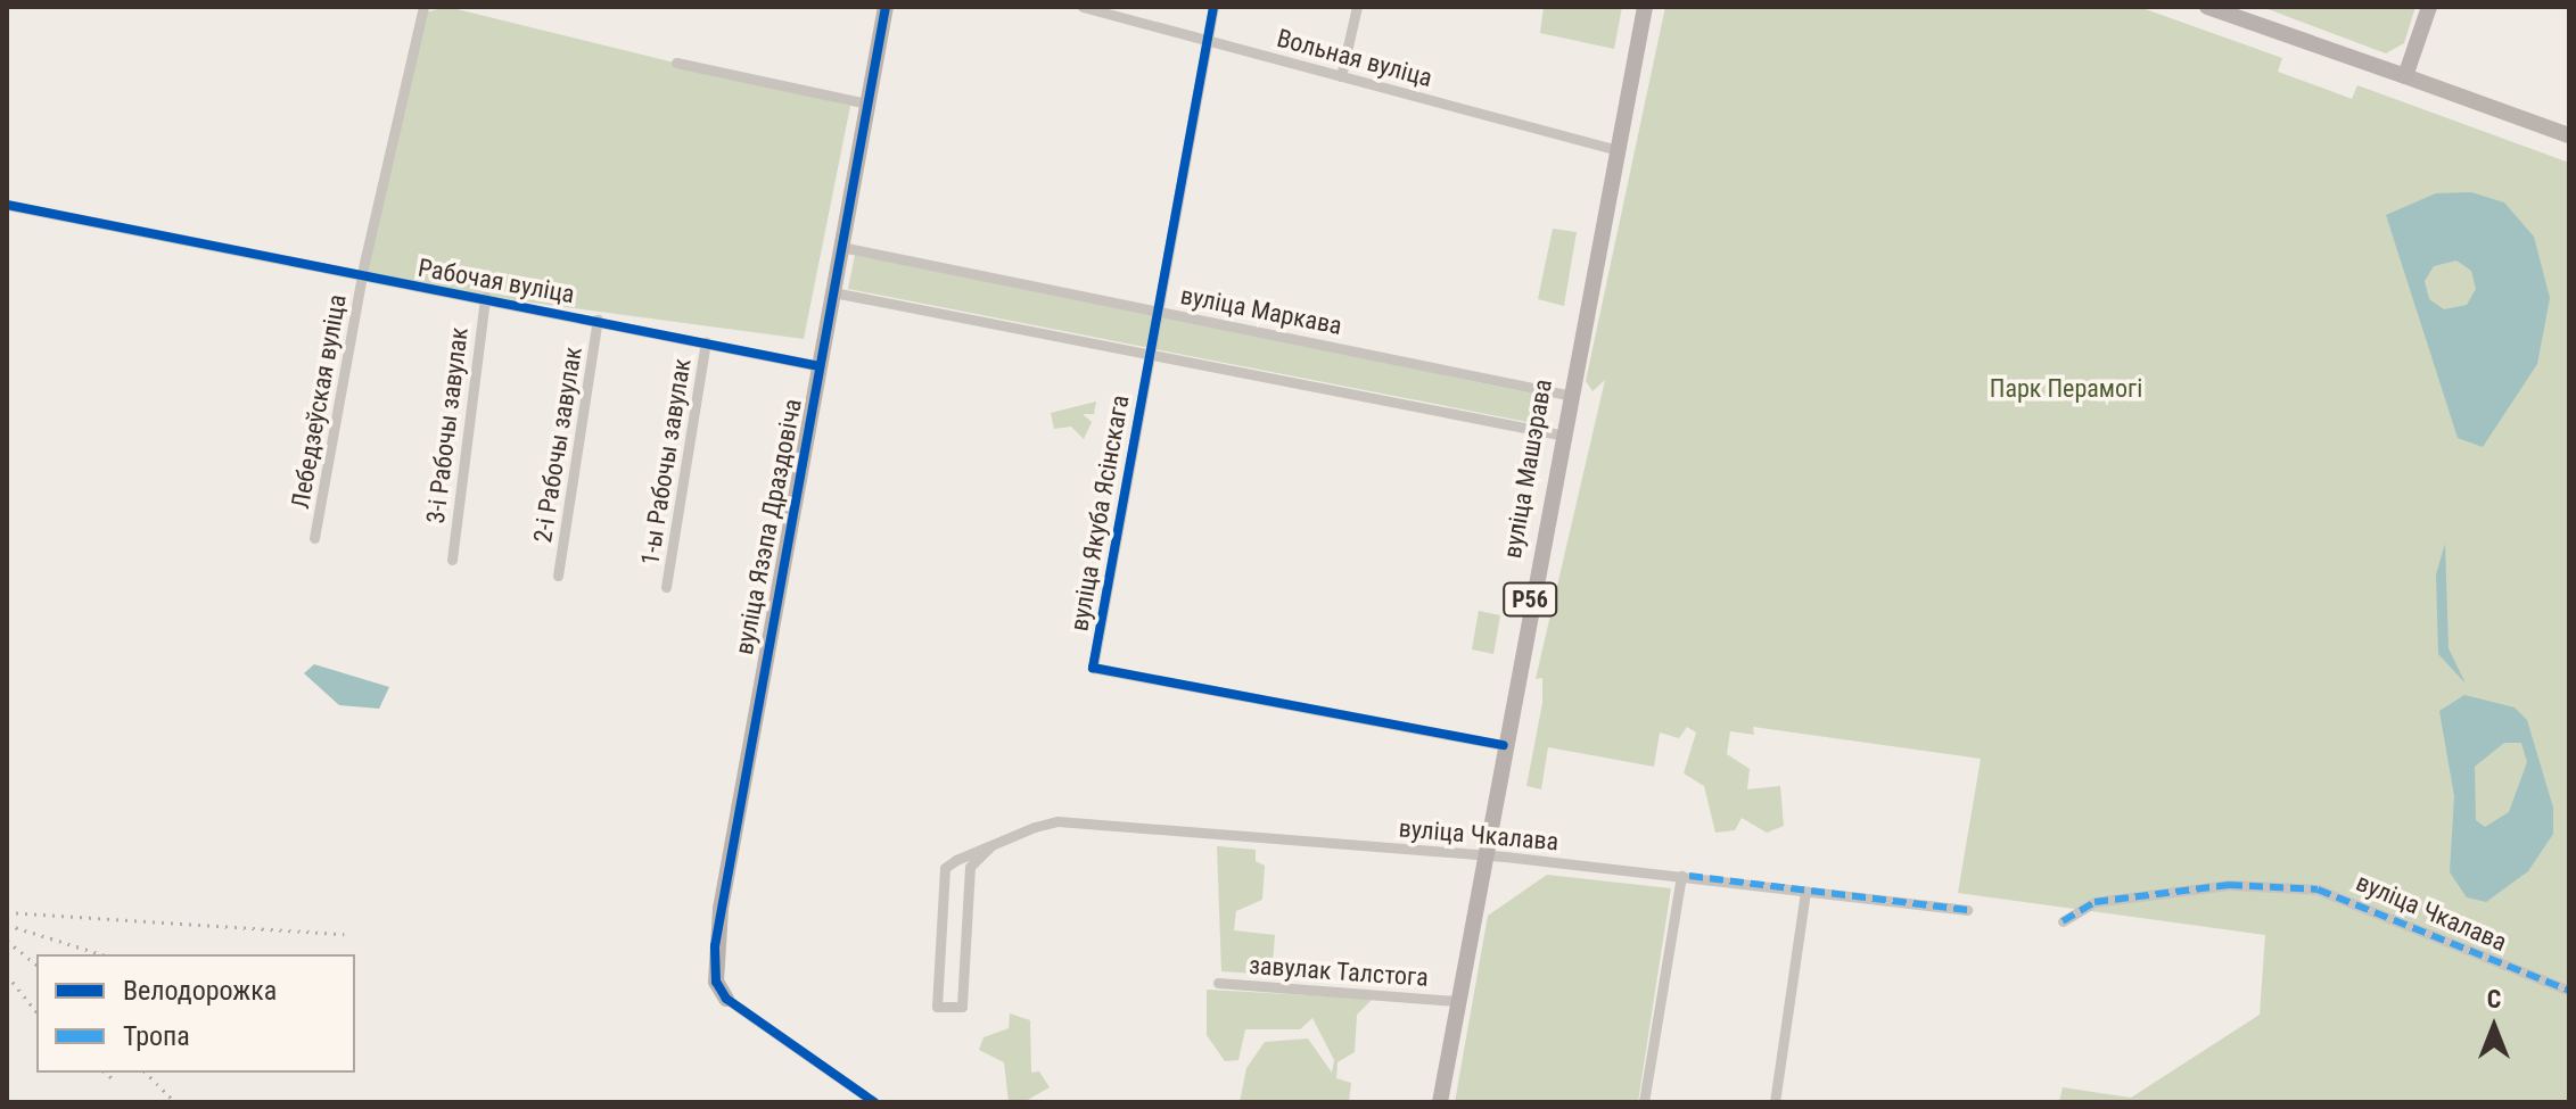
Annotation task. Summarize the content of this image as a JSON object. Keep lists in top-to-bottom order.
{
  "streets": {
    "main road": ["вуліца Машэрава", "Р56"],
    "street": [
      "Вольная вуліца",
      "Рабочая вуліца",
      "вуліца Маркава",
      "Лебедзеўская вуліца",
      "3-і Рабочы завулак",
      "2-і Рабочы завулак",
      "1-ы Рабочы завулак",
      "вуліца Якуба Ясінскага",
      "вуліца Язэпа Драздовіча",
      "вуліца Чкалава",
      "завулак Талстога"
    ]
  },
  "crossings": [
    ["Вольная вуліца", "вуліца Машэрава"],
    ["Вольная вуліца", "вуліца Якуба Ясінскага"],
    ["Рабочая вуліца", "Лебедзеўская вуліца"],
    ["Рабочая вуліца", "3-і Рабочы завулак"],
    ["Рабочая вуліца", "2-і Рабочы завулак"],
    ["Рабочая вуліца", "1-ы Рабочы завулак"],
    ["Рабочая вуліца", "вуліца Язэпа Драздовіча"],
    ["вуліца Маркава", "вуліца Машэрава"],
    ["вуліца Маркава", "вуліца Якуба Ясінскага"],
    ["вуліца Маркава", "вуліца Язэпа Драздовіча"],
    ["вуліца Машэрава", "вуліца Якуба Ясінскага"],
    ["вуліца Машэрава", "вуліца Чкалава"],
    ["вуліца Машэрава", "завулак Талстога"]
  ],
  "parks": ["Парк Перамогі"],
  "legend": ["Велодорожка", "Тропа"],
  "north": "top"
}
